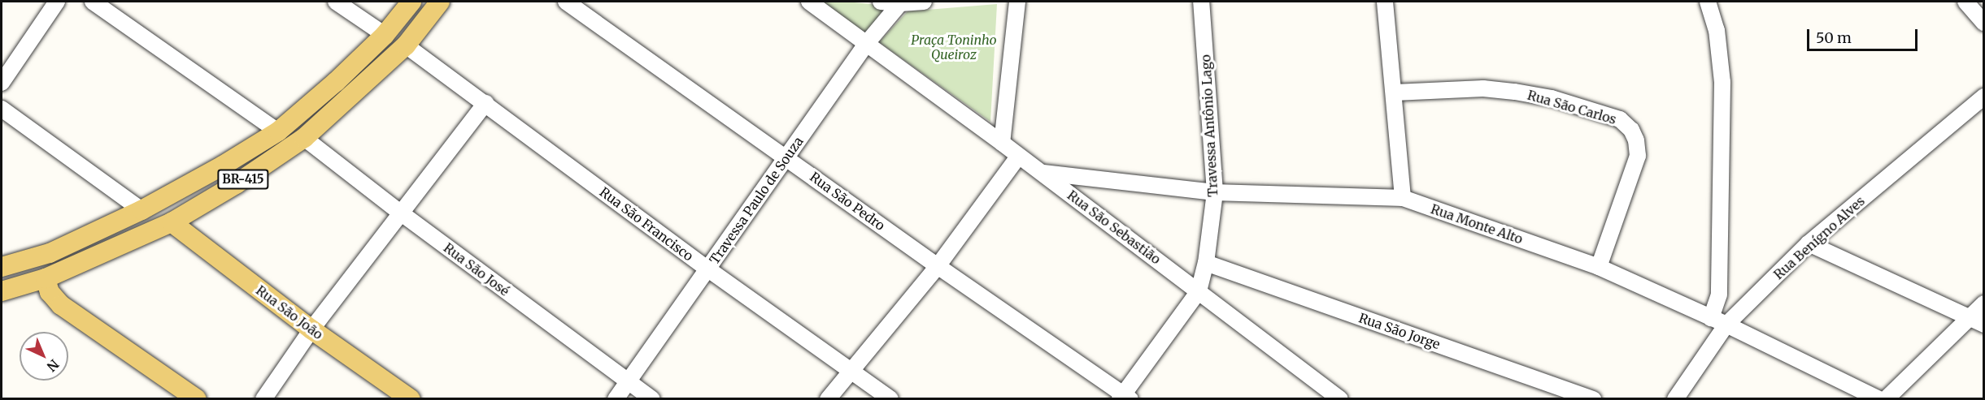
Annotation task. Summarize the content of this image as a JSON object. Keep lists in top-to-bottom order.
{
  "streets": {
    "main road": ["BR-415", "Rua São João"],
    "street": [
      "Rua São Carlos",
      "Travessa Antônio Lago",
      "Travessa Paulo de Souza",
      "Rua São Pedro",
      "Rua São Francisco",
      "Rua Monte Alto",
      "Rua São Sebastião",
      "Rua Benígno Alves",
      "Rua São José",
      "Rua São Jorge"
    ]
  },
  "crossings": [
    ["Rua São Carlos", "Rua Monte Alto"],
    ["Travessa Antônio Lago", "Rua São Pedro"],
    ["Travessa Antônio Lago", "Rua Monte Alto"],
    ["Travessa Antônio Lago", "Rua São Sebastião"],
    ["Travessa Antônio Lago", "Rua São Jorge"],
    ["BR-415", "Rua São Francisco"],
    ["BR-415", "Rua São José"],
    ["BR-415", "Rua São João"],
    ["Travessa Paulo de Souza", "Rua São Pedro"],
    ["Travessa Paulo de Souza", "Rua São Francisco"],
    ["Travessa Paulo de Souza", "Rua São Sebastião"],
    ["Travessa Paulo de Souza", "Rua São José"],
    ["Rua Monte Alto", "Rua São Sebastião"],
    ["Rua Monte Alto", "Rua Benígno Alves"]
  ],
  "parks": ["Praça Toninho Queiroz"],
  "scale_bar": "50 m",
  "north": "bottom right"
}
